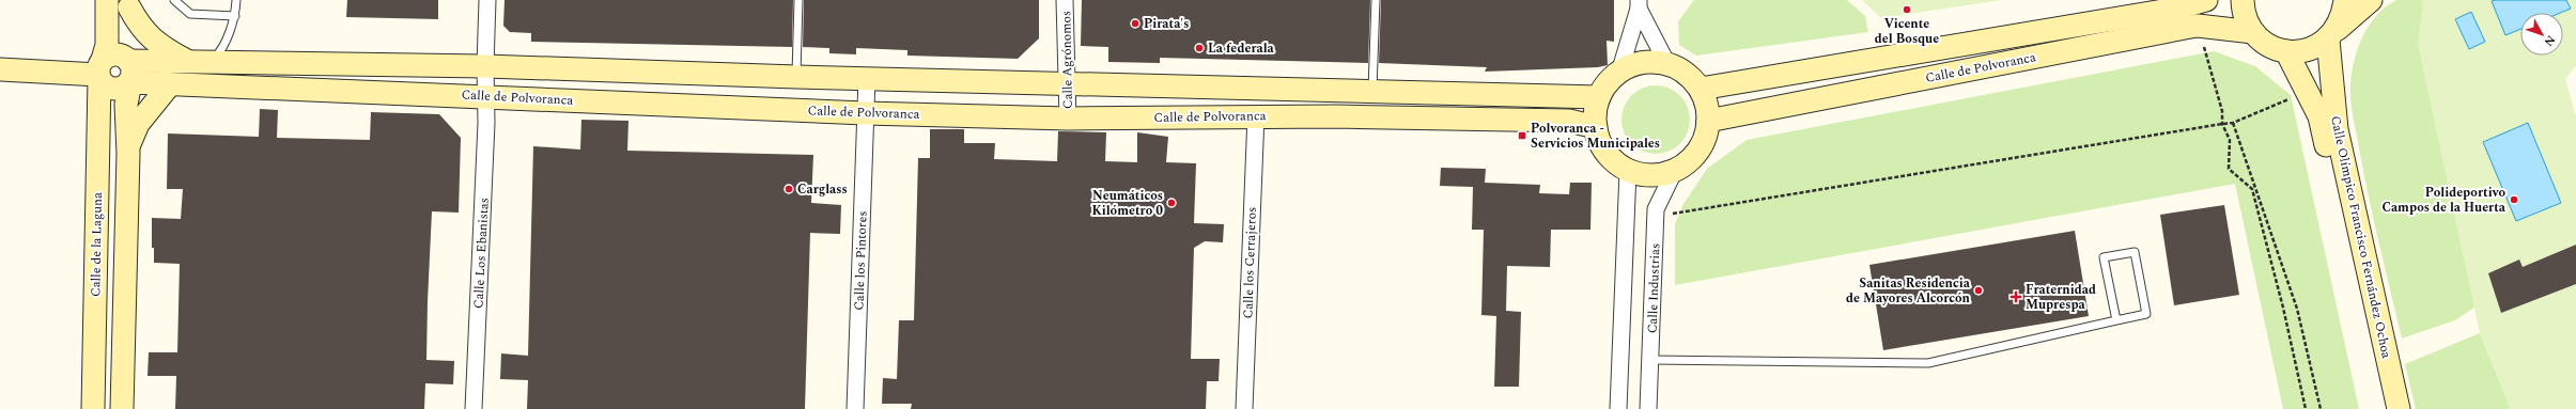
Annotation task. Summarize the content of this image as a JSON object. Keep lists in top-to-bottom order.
{
  "streets": {
    "street": [
      "Calle Agrónomos",
      "Calle de Polvoranca",
      "Calle Olímpico Francisco Fernández Ochoa",
      "Calle de la Laguna",
      "Calle Los Ebanistas",
      "Calle los Pintores",
      "Calle los Cerrajeros",
      "Calle Industrias"
    ]
  },
  "crossings": [
    ["Calle Agrónomos", "Calle de Polvoranca"],
    ["Calle de Polvoranca", "Calle de la Laguna"],
    ["Calle de Polvoranca", "Calle Los Ebanistas"],
    ["Calle de Polvoranca", "Calle los Pintores"],
    ["Calle de Polvoranca", "Calle los Cerrajeros"],
    ["Calle de Polvoranca", "Calle Industrias"]
  ],
  "places": {
    "other": [
      "Vicente del Bosque",
      "Pirata's",
      "La federala",
      "Carglass",
      "Polideportivo Campos de la Huerta",
      "Neumáticos Kilómetro 0",
      "Sanitas Residencia de Mayores Alcorcón"
    ],
    "transit": ["Polvoranca - Servicios Municipales"],
    "health": ["Fraternidad Muprespa"]
  },
  "north": "bottom right"
}
